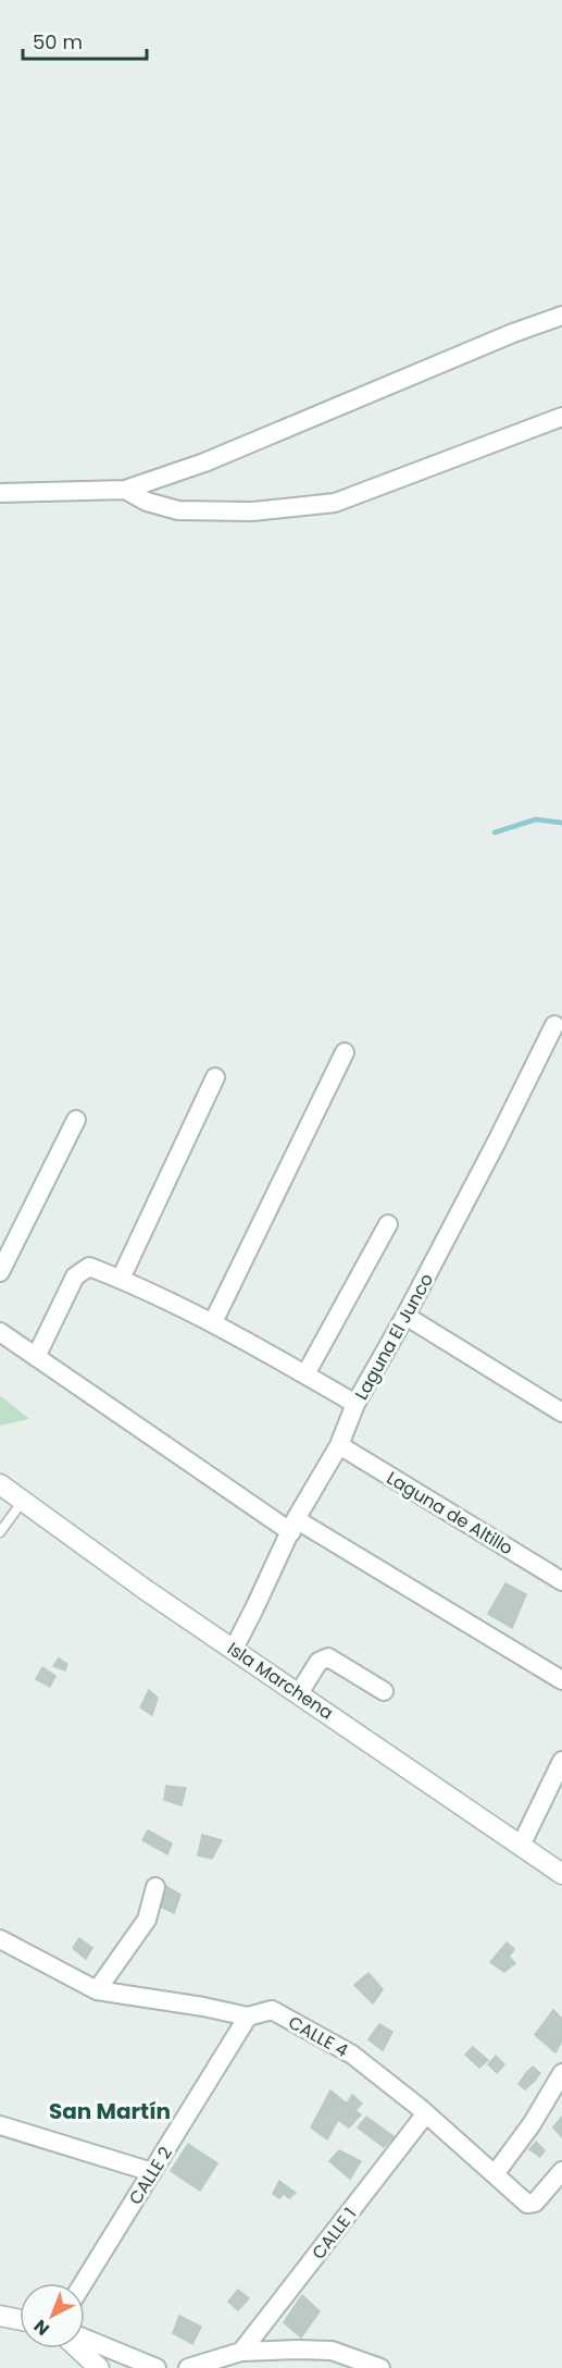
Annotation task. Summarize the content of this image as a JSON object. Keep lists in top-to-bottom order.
{
  "streets": {
    "street": [
      "Laguna El Junco",
      "Laguna de Altillo",
      "Isla Marchena",
      "CALLE 4",
      "CALLE 2",
      "CALLE 1"
    ]
  },
  "crossings": [
    ["Laguna El Junco", "Laguna de Altillo"],
    ["Laguna El Junco", "Isla Marchena"],
    ["CALLE 4", "CALLE 2"],
    ["CALLE 4", "CALLE 1"]
  ],
  "districts": ["San Martín"],
  "scale_bar": "50 m",
  "north": "bottom left"
}
